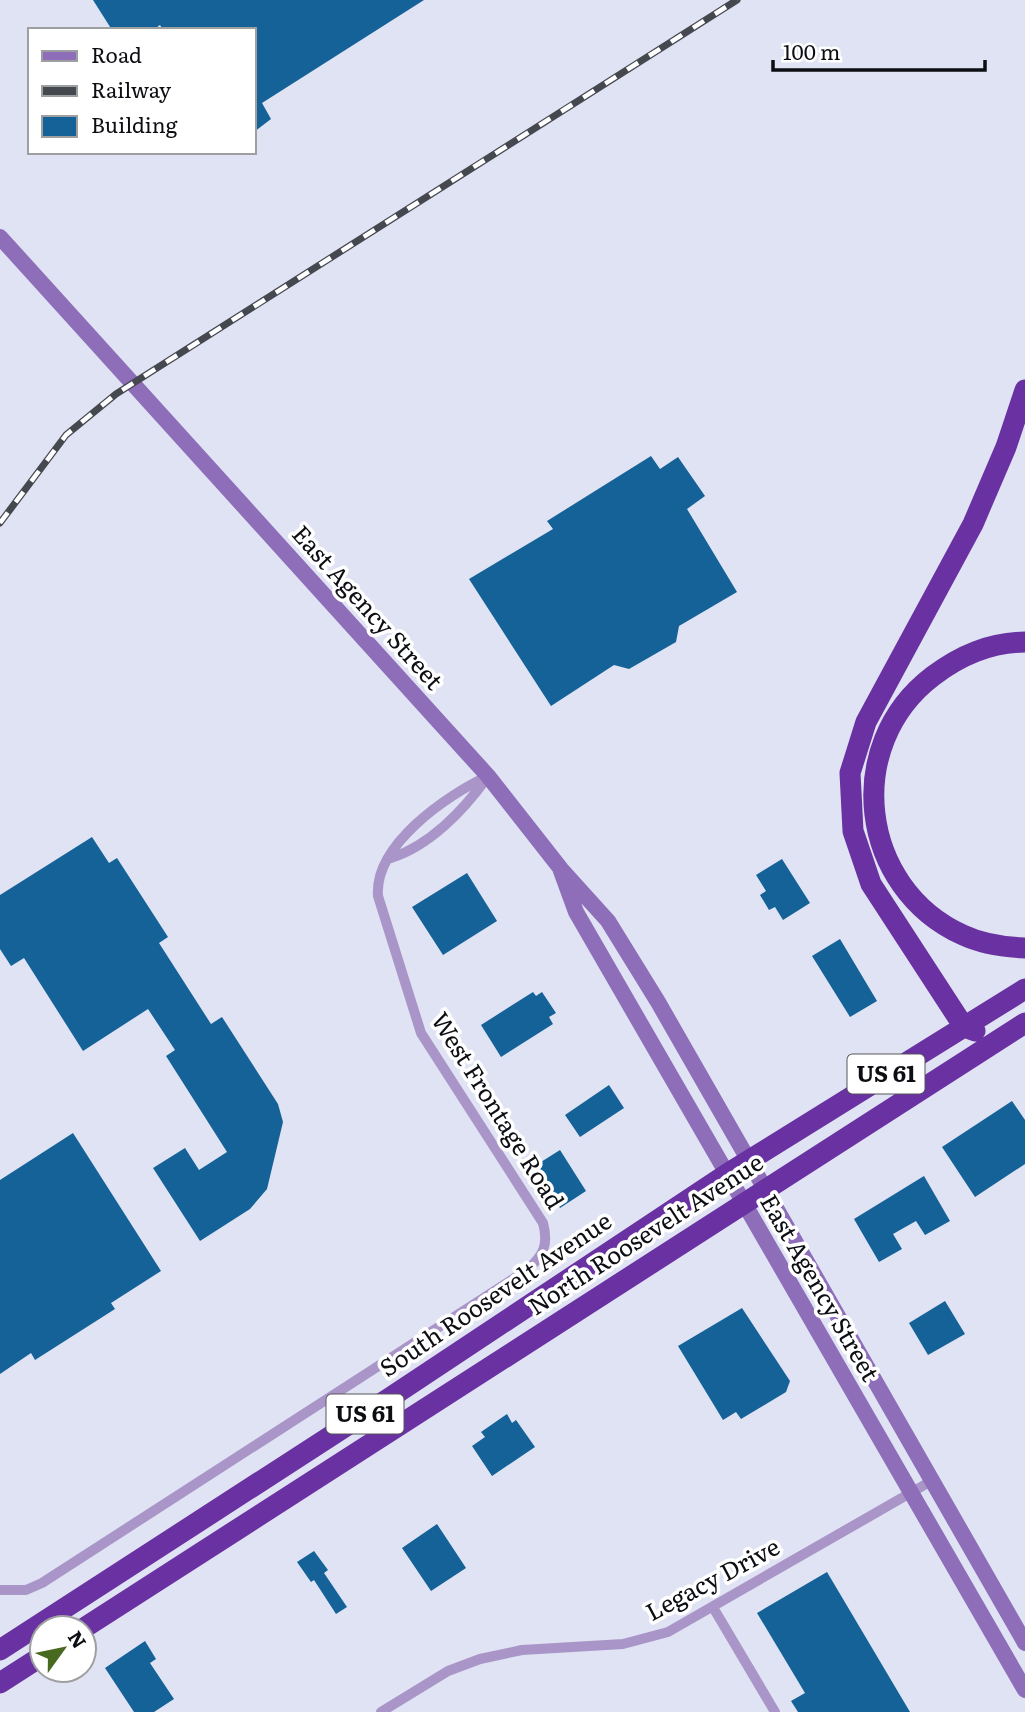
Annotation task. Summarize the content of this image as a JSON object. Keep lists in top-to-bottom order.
{
  "streets": {
    "highway": ["US 61", "North Roosevelt Avenue", "South Roosevelt Avenue"],
    "main road": ["East Agency Street"],
    "street": ["West Frontage Road", "Legacy Drive"]
  },
  "crossings": [
    ["East Agency Street", "West Frontage Road"],
    ["East Agency Street", "North Roosevelt Avenue"],
    ["East Agency Street", "South Roosevelt Avenue"],
    ["East Agency Street", "Legacy Drive"]
  ],
  "legend": ["Road", "Railway", "Building"],
  "scale_bar": "100 m",
  "north": "top right"
}
